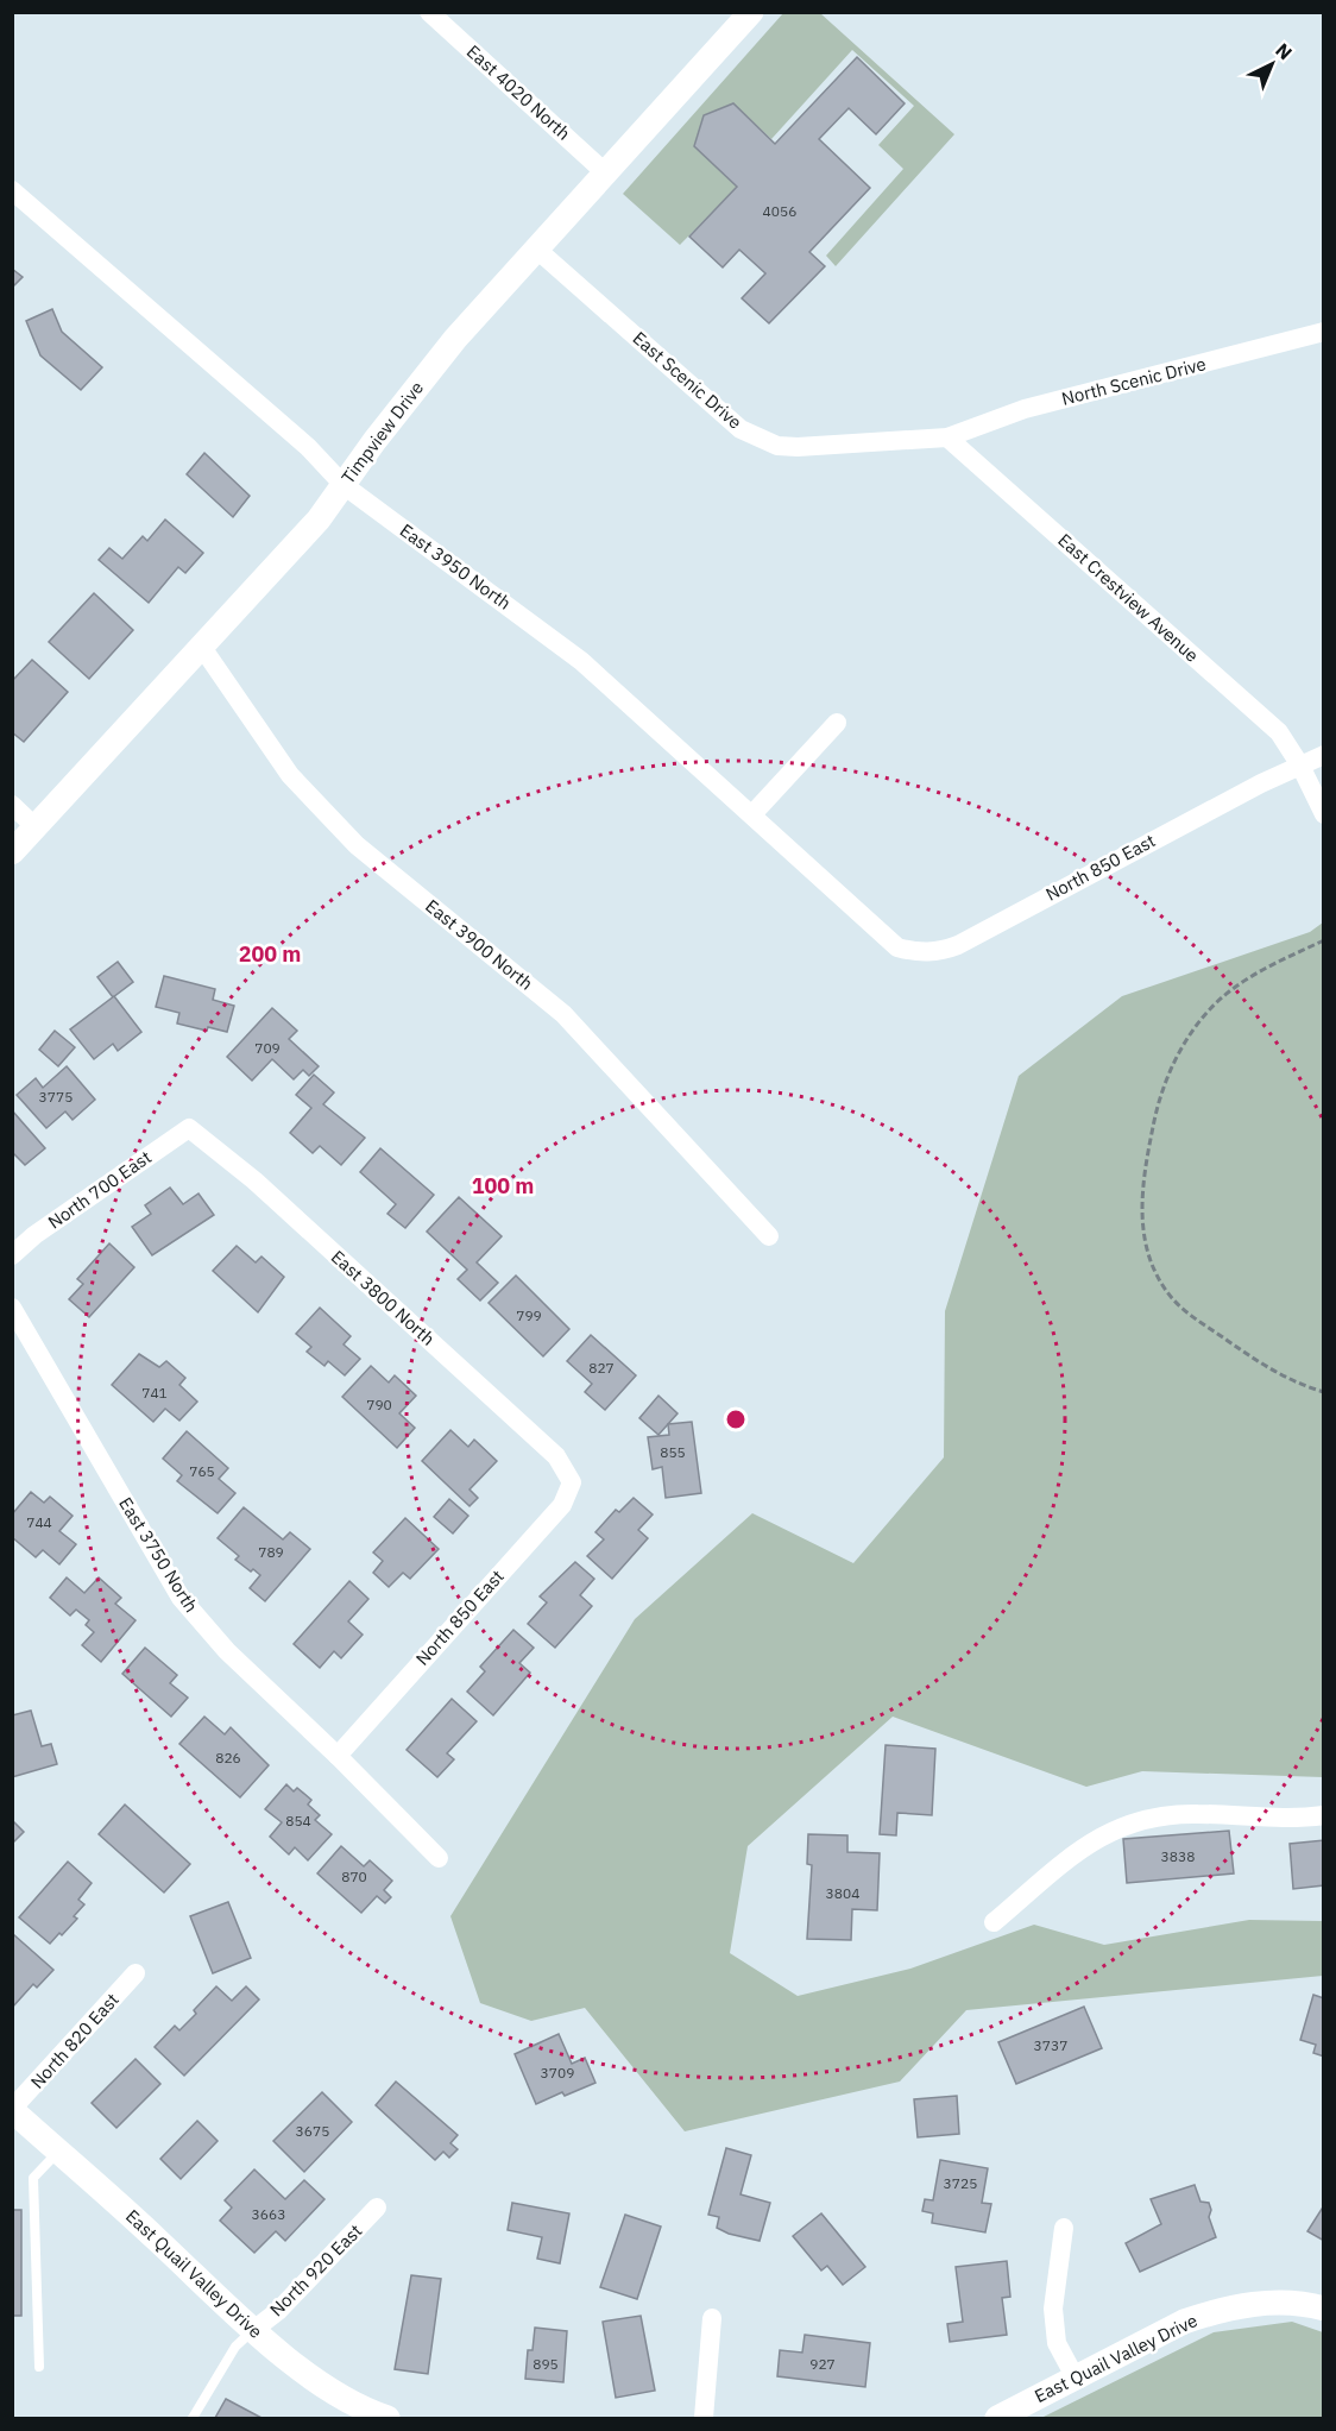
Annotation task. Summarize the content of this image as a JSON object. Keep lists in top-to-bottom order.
{
  "streets": {
    "street": [
      "East 4020 North",
      "East Scenic Drive",
      "North Scenic Drive",
      "Timpview Drive",
      "East 3950 North",
      "East Crestview Avenue",
      "North 850 East",
      "East 3900 North",
      "North 700 East",
      "East 3800 North",
      "East 3750 North",
      "North 820 East",
      "North 920 East",
      "East Quail Valley Drive"
    ]
  },
  "crossings": [
    ["East 4020 North", "Timpview Drive"],
    ["East Scenic Drive", "North Scenic Drive"],
    ["East Scenic Drive", "Timpview Drive"],
    ["East Scenic Drive", "East Crestview Avenue"],
    ["North Scenic Drive", "East Crestview Avenue"],
    ["Timpview Drive", "East 3950 North"],
    ["Timpview Drive", "East 3900 North"],
    ["East 3950 North", "North 850 East"],
    ["East Crestview Avenue", "North 850 East"],
    ["North 850 East", "East 3800 North"],
    ["North 850 East", "East 3750 North"],
    ["North 700 East", "East 3800 North"],
    ["North 820 East", "East Quail Valley Drive"],
    ["North 920 East", "East Quail Valley Drive"]
  ],
  "house_numbers": [
    "4056",
    "709",
    "3775",
    "799",
    "827",
    "741",
    "790",
    "855",
    "765",
    "744",
    "789",
    "826",
    "854",
    "3838",
    "870",
    "3804",
    "3737",
    "3709",
    "3675",
    "3725",
    "3663",
    "895",
    "927"
  ],
  "north": "top right",
  "rings": ["200 m", "100 m"]
}
